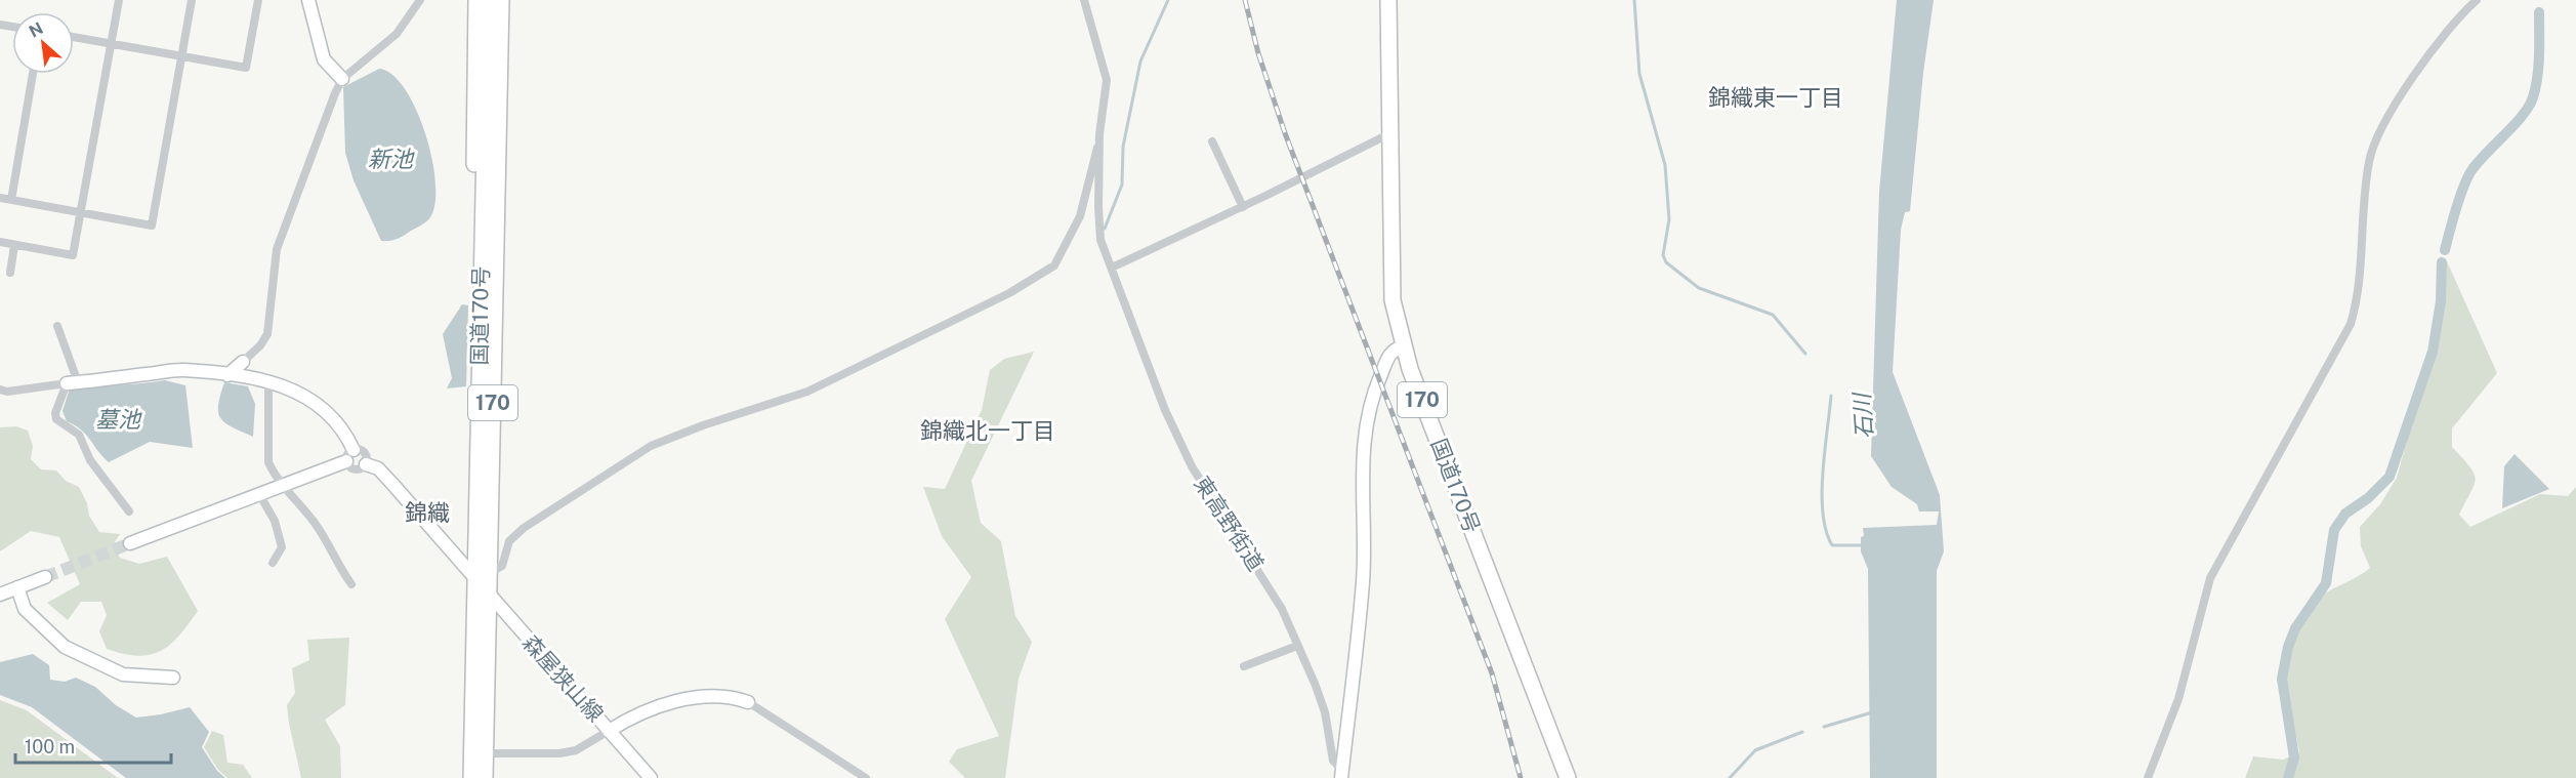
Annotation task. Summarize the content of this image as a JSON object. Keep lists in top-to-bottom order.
{
  "streets": {
    "highway": ["国道170号", "170"],
    "street": ["東高野街道", "森屋狭山線"]
  },
  "crossings": [
    ["国道170号", "森屋狭山線"]
  ],
  "districts": ["錦織東一丁目", "錦織北一丁目", "錦織"],
  "water": ["新池", "石川", "墓池"],
  "scale_bar": "100 m",
  "north": "top left"
}
